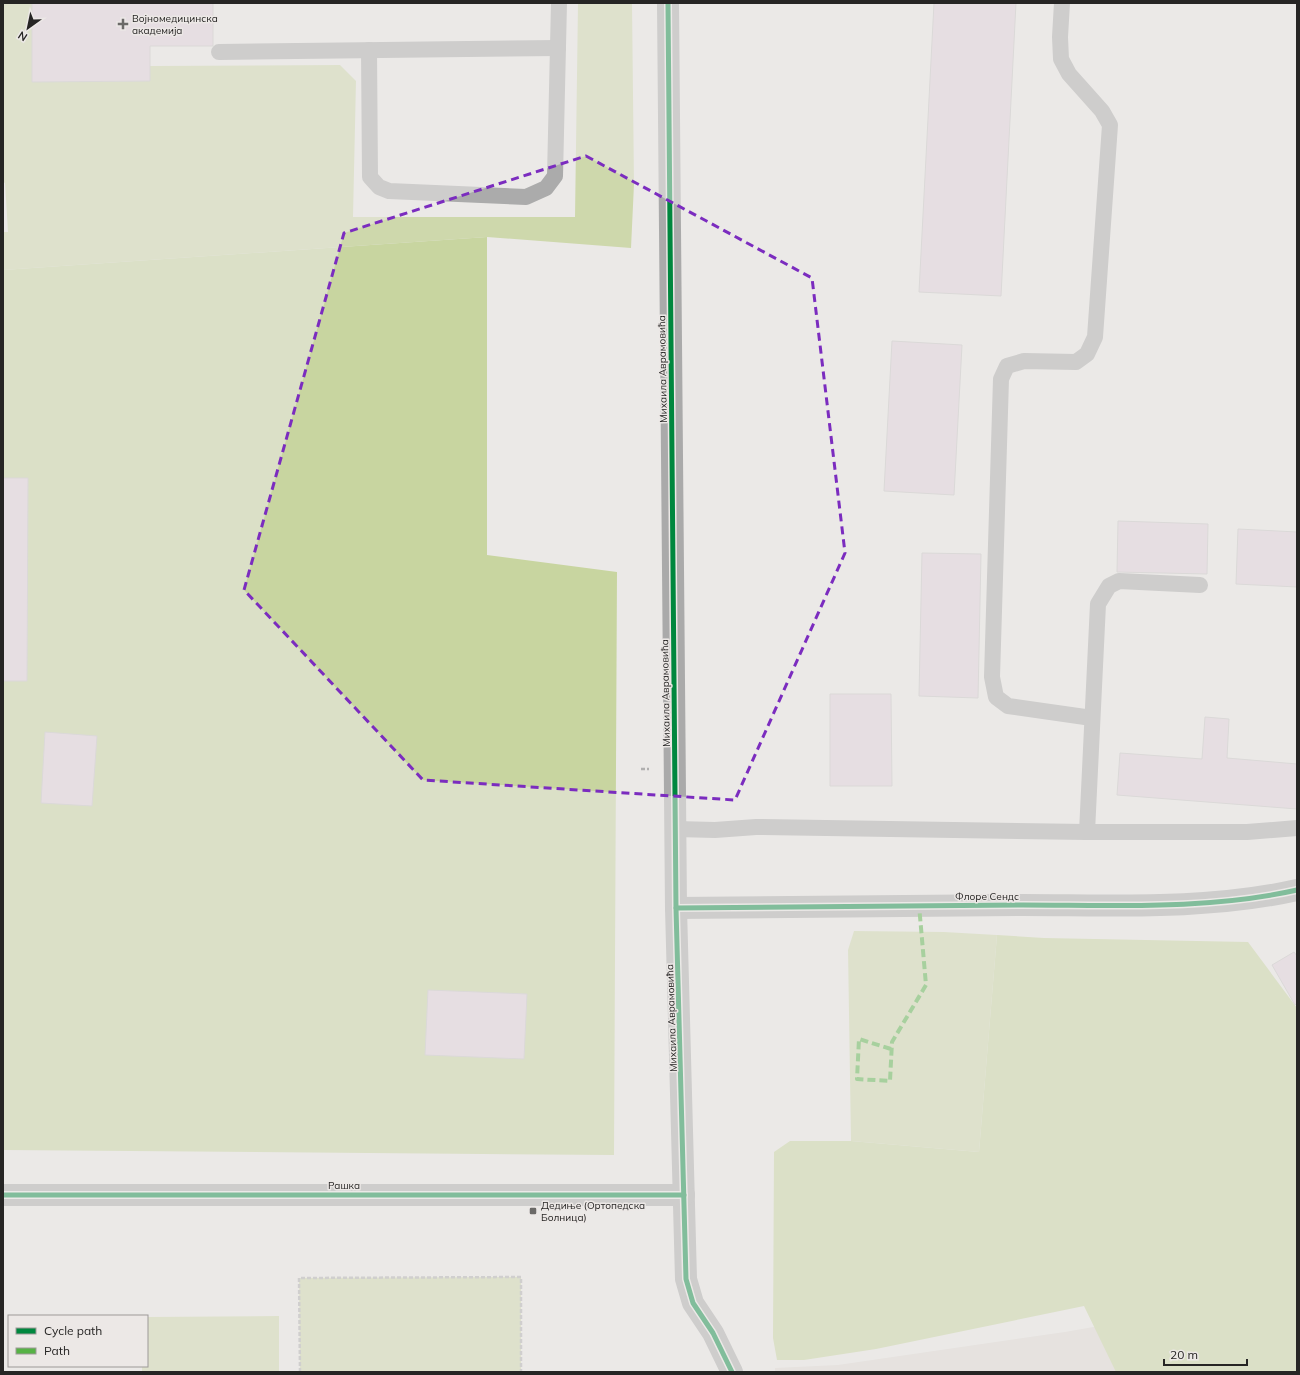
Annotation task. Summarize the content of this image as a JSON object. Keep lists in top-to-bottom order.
{
  "streets": {
    "street": ["Михаила Аврамовића", "Флоре Сендс", "Рашка"]
  },
  "crossings": [
    ["Михаила Аврамовића", "Флоре Сендс"],
    ["Михаила Аврамовића", "Рашка"]
  ],
  "places": {
    "health": ["Војномедицинска академија"],
    "transit": ["Дедиње (Ортопедска Болница)"]
  },
  "legend": ["Cycle path", "Path"],
  "scale_bar": "20 m",
  "north": "bottom left"
}
